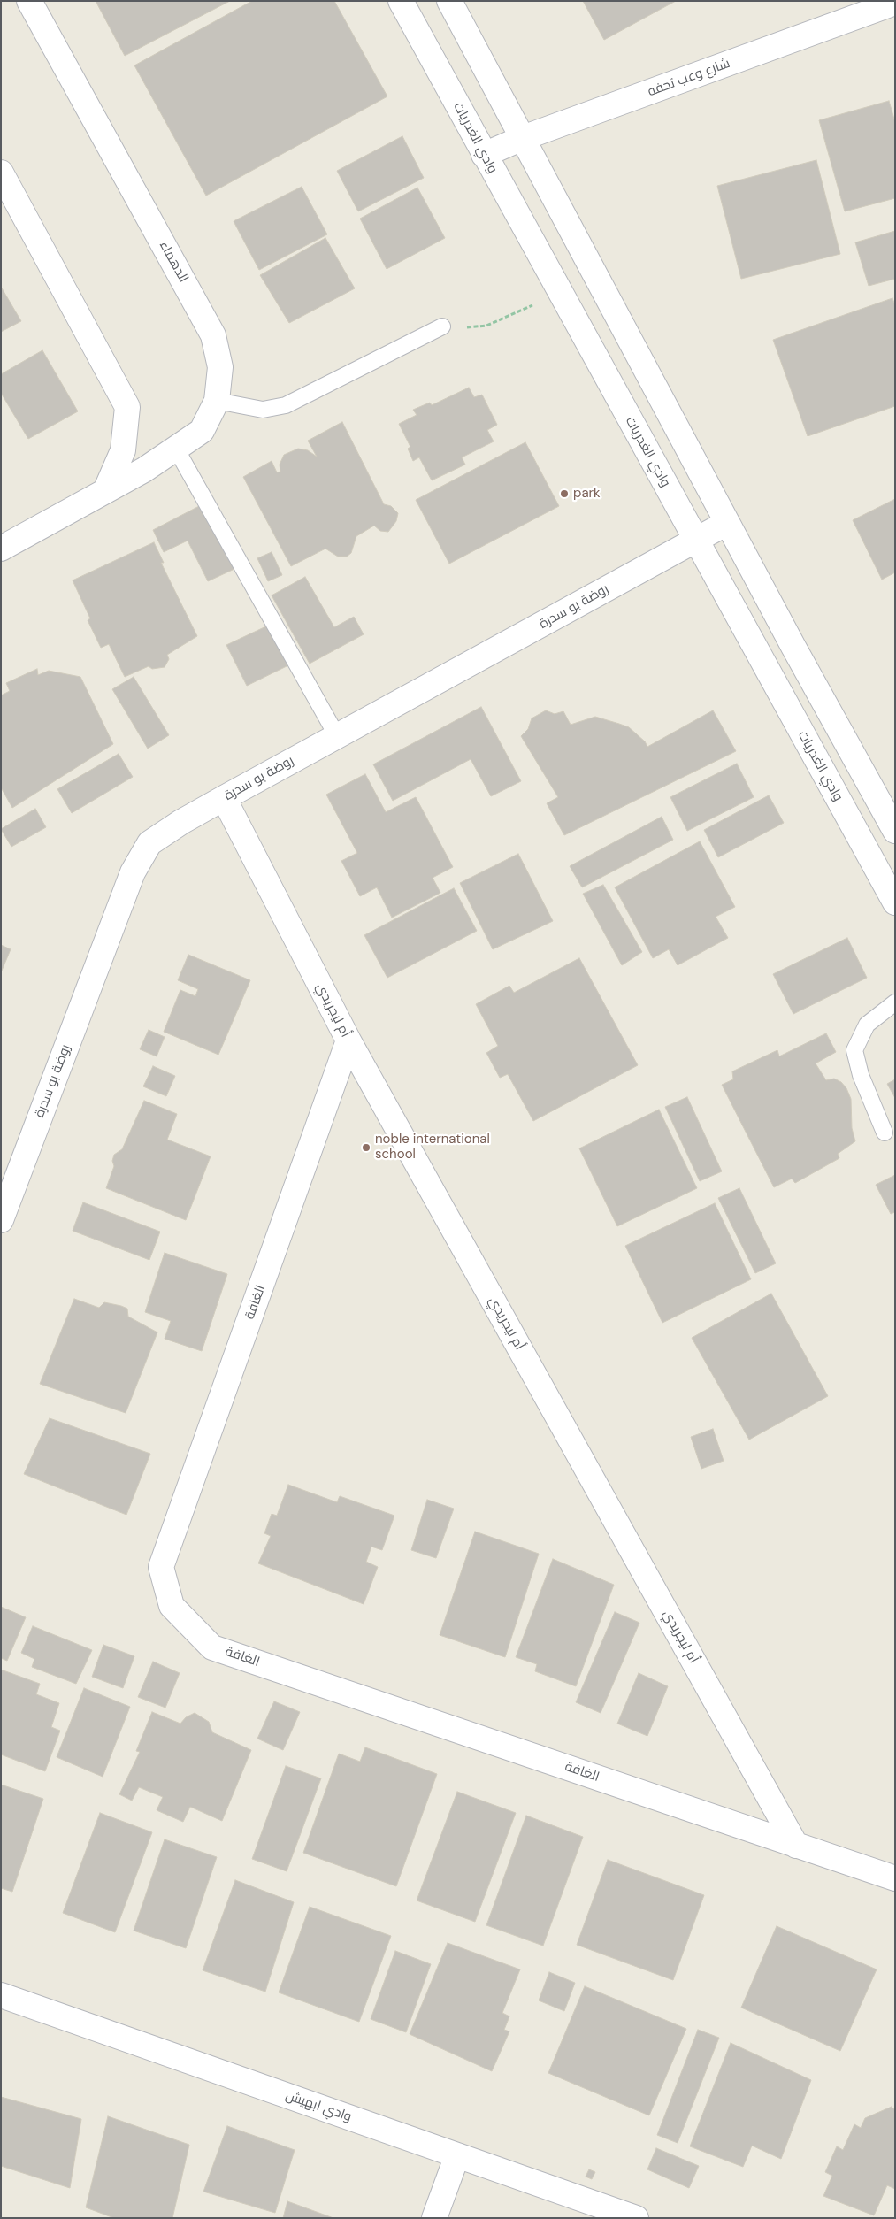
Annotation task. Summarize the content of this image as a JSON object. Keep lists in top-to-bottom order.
{
  "streets": {
    "street": [
      "شارع وعب تحفه",
      "وادي الغدريات",
      "الدهماء",
      "روضة بو سدرة",
      "أم ليجريدي",
      "الغافة",
      "وادي ابهيش"
    ]
  },
  "crossings": [
    ["شارع وعب تحفه", "وادي الغدريات"],
    ["وادي الغدريات", "روضة بو سدرة"],
    ["روضة بو سدرة", "أم ليجريدي"],
    ["أم ليجريدي", "الغافة"]
  ],
  "places": ["park", "noble international school"]
}
